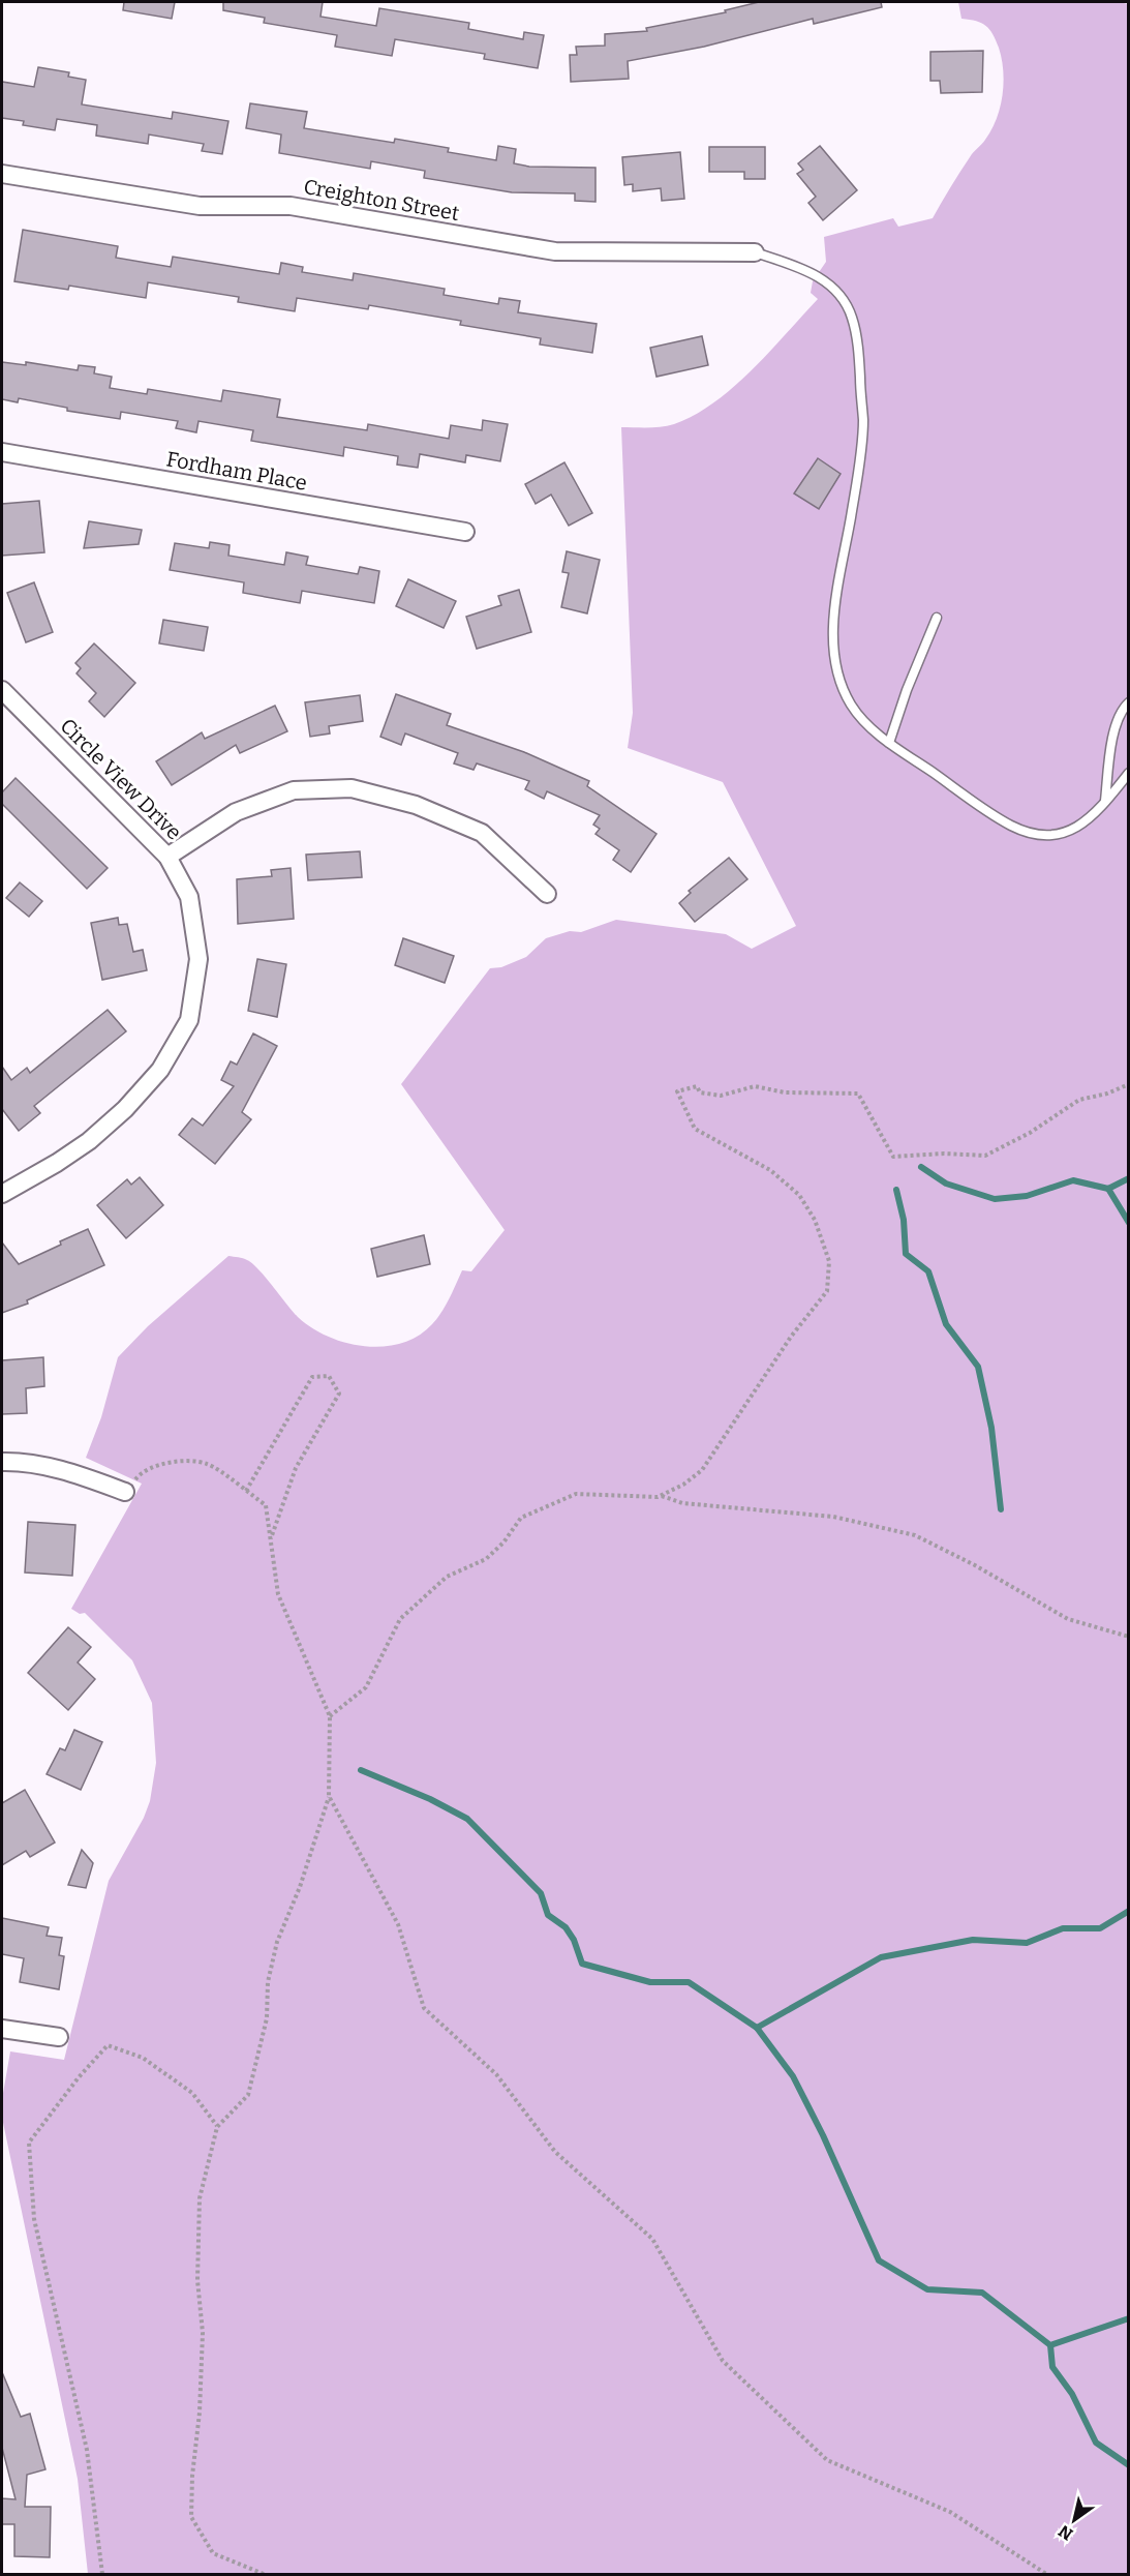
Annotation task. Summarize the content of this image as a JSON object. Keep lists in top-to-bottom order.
{
  "streets": {
    "street": ["Creighton Street", "Fordham Place", "Circle View Drive"]
  },
  "north": "bottom left"
}
